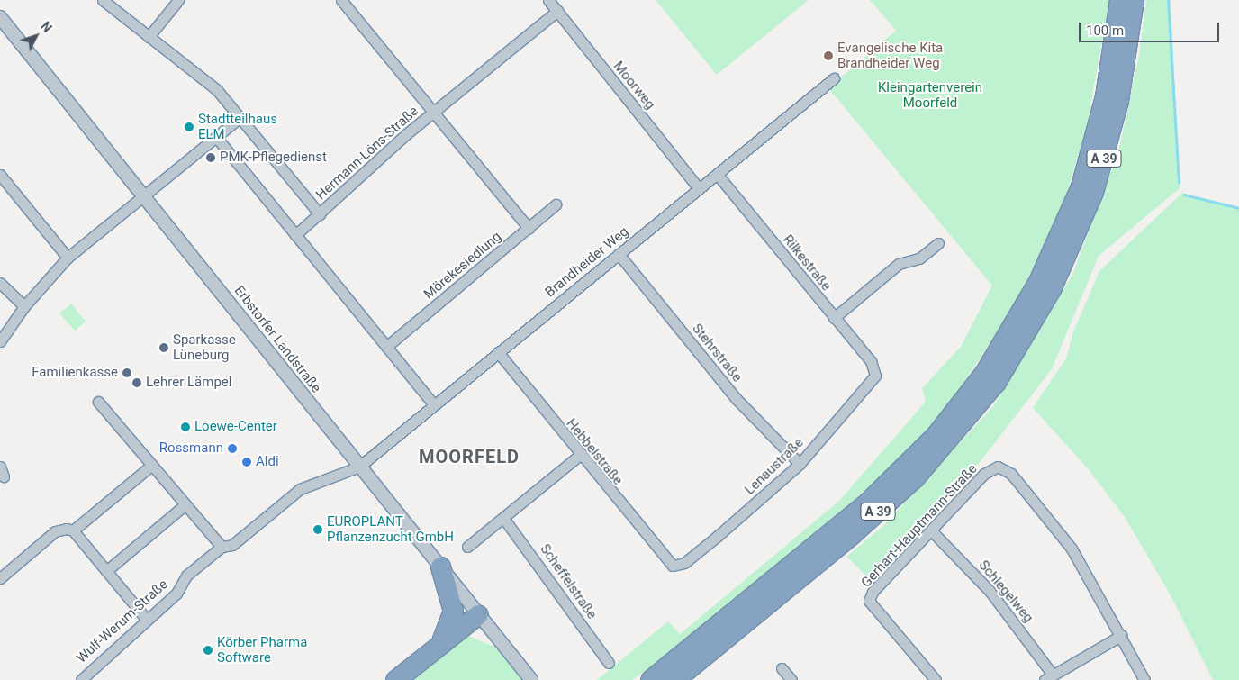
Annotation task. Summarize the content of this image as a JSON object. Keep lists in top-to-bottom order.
{
  "streets": {
    "highway": ["A 39"],
    "street": [
      "Moorweg",
      "Hermann-Löns-Straße",
      "Brandheider Weg",
      "Rilkestraße",
      "Mörekesiedlung",
      "Erbstorfer Landstraße",
      "Stehrstraße",
      "Hebbelstraße",
      "Lenaustraße",
      "Gerhart-Hauptmann-Straße",
      "Scheffelstraße",
      "Schlegelweg",
      "Wulf-Werum-Straße"
    ]
  },
  "crossings": [
    ["Moorweg", "Hermann-Löns-Straße"],
    ["Moorweg", "Brandheider Weg"],
    ["Brandheider Weg", "Rilkestraße"],
    ["Brandheider Weg", "Erbstorfer Landstraße"],
    ["Brandheider Weg", "Stehrstraße"],
    ["Brandheider Weg", "Hebbelstraße"],
    ["Brandheider Weg", "Wulf-Werum-Straße"],
    ["Rilkestraße", "Lenaustraße"],
    ["Erbstorfer Landstraße", "Wulf-Werum-Straße"],
    ["Stehrstraße", "Lenaustraße"],
    ["Hebbelstraße", "Lenaustraße"],
    ["Gerhart-Hauptmann-Straße", "Schlegelweg"]
  ],
  "districts": ["MOORFELD"],
  "parks": ["Kleingartenverein Moorfeld"],
  "places": [
    "Evangelische Kita Brandheider Weg",
    "Stadtteilhaus ELM",
    "PMK-Pflegedienst",
    "Sparkasse Lüneburg",
    "Familienkasse",
    "Lehrer Lämpel",
    "Loewe-Center",
    "Rossmann",
    "Aldi",
    "EUROPLANT Pflanzenzucht GmbH",
    "Körber Pharma Software"
  ],
  "scale_bar": "100 m",
  "north": "top right"
}
